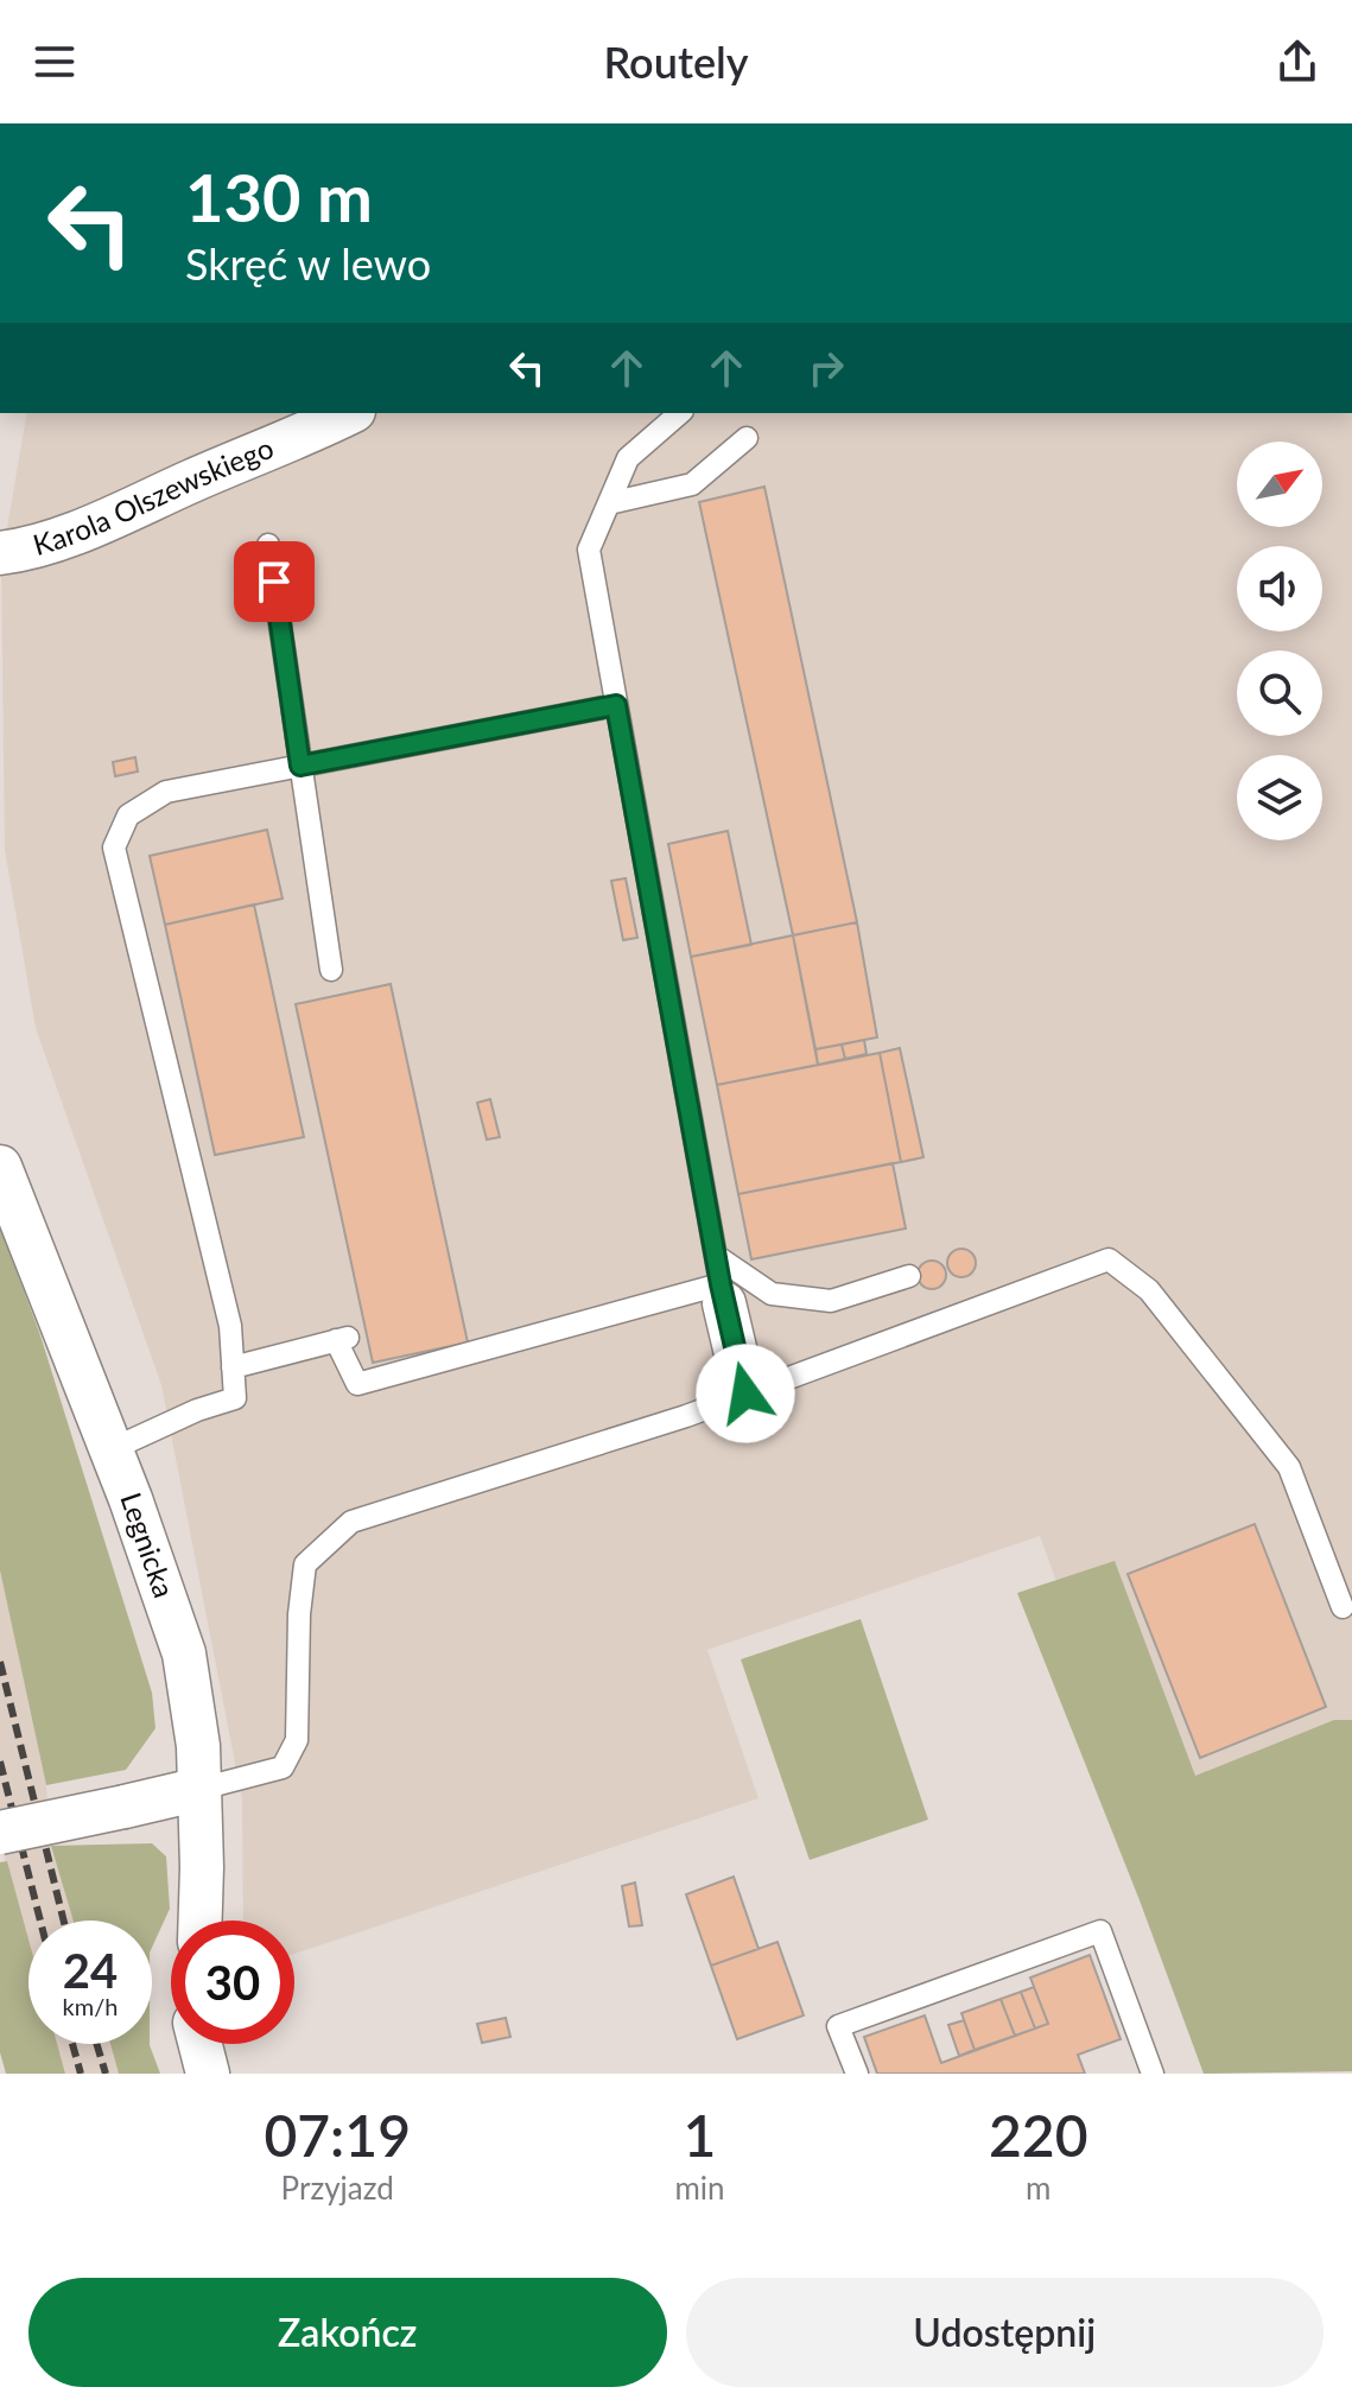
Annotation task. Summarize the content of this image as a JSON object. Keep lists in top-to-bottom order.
{
  "streets": {
    "street": ["Karola Olszewskiego", "Legnicka"]
  },
  "north": "top right",
  "page": {
    "header": "Routely",
    "turn": ["130 m", "Skręć w lewo"],
    "speed": "24 km/h",
    "limit": "30",
    "eta": [
      "07:19",
      "Przyjazd",
      "1",
      "min",
      "220",
      "m"
    ],
    "buttons": ["Zakończ", "Udostępnij"]
  }
}
